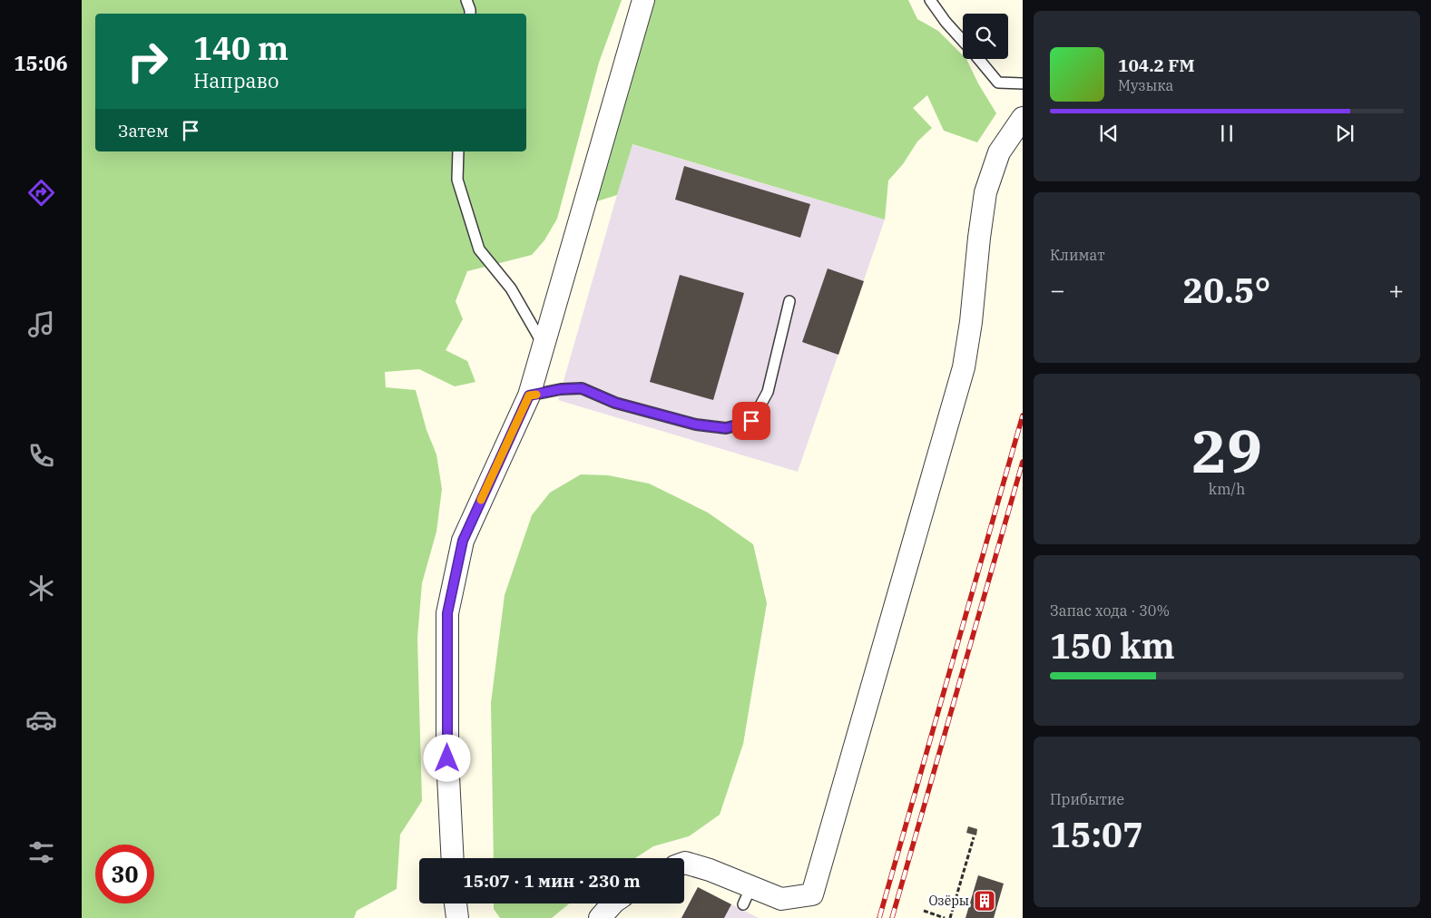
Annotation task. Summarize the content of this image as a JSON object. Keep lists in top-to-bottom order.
{
  "places": {
    "building": ["Озёры"]
  },
  "page": {
    "tabs": "15:06",
    "turn": ["140 m", "Направо"],
    "song": ["104.2 FM", "Музыка"],
    "then": "Затем",
    "tile": [
      "Климат",
      ["29", "km/h"],
      ["Запас хода · 30%", "150 km"],
      ["Прибытие", "15:07"]
    ],
    "heat": ["−", "20.5°", "+"],
    "limit": "30",
    "trip": "15:07 · 1 мин · 230 m"
  }
}
